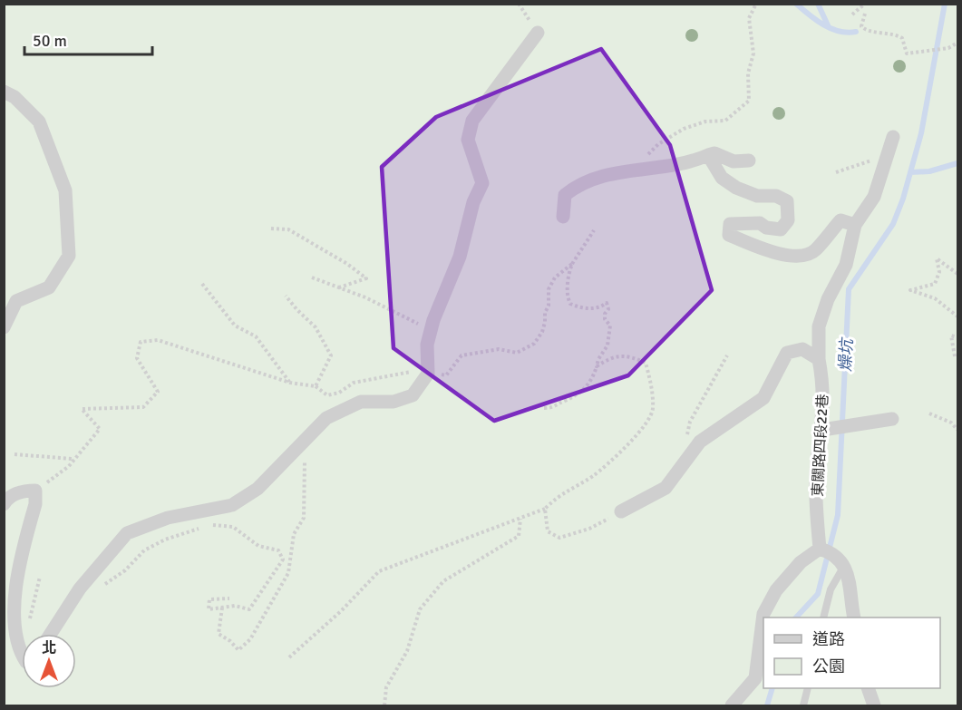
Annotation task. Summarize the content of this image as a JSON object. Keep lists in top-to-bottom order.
{
  "streets": {
    "street": ["東關路四段22巷"]
  },
  "water": ["燥坑"],
  "legend": ["道路", "公園"],
  "scale_bar": "50 m",
  "north": "top"
}
